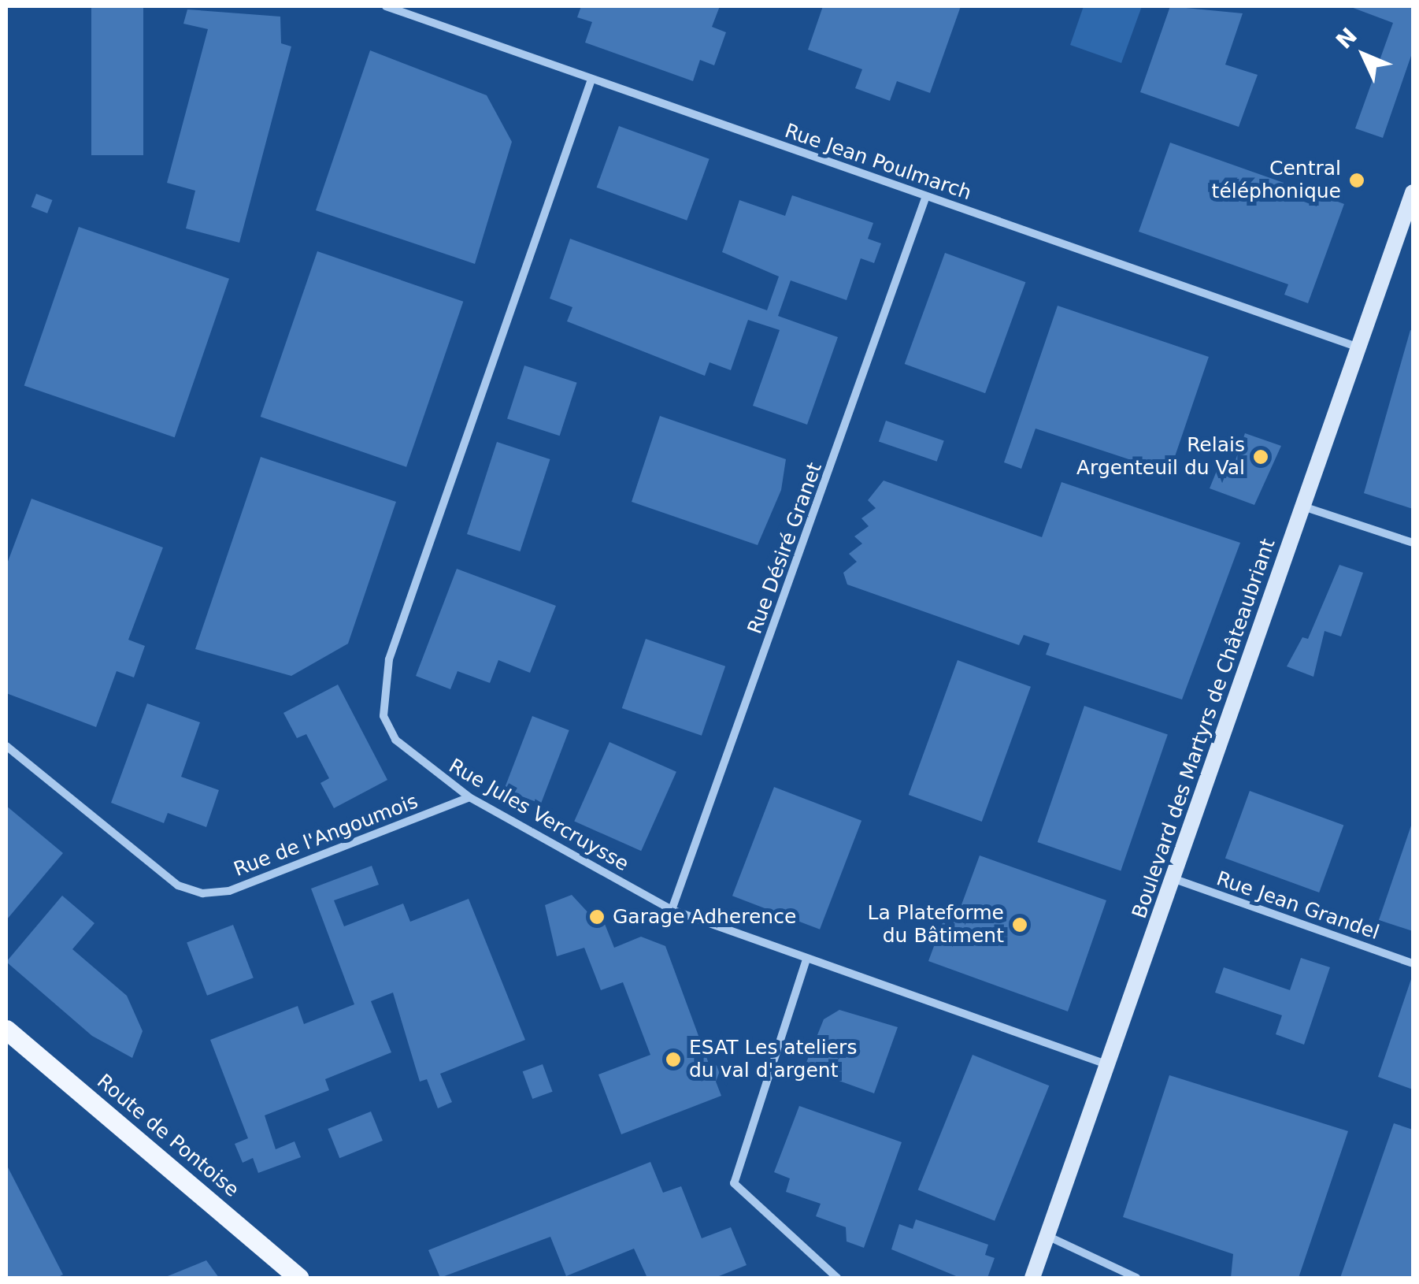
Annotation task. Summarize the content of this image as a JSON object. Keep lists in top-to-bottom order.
{
  "streets": {
    "main road": ["Boulevard des Martyrs de Châteaubriant", "Route de Pontoise"],
    "street": [
      "Rue Jean Poulmarch",
      "Rue Désiré Granet",
      "Rue Jules Vercruysse",
      "Rue de l'Angoumois",
      "Rue Jean Grandel"
    ]
  },
  "crossings": [
    ["Rue Jean Poulmarch", "Rue Désiré Granet"],
    ["Rue Jean Poulmarch", "Boulevard des Martyrs de Châteaubriant"],
    ["Rue Jean Poulmarch", "Rue Jules Vercruysse"],
    ["Rue Désiré Granet", "Rue Jules Vercruysse"],
    ["Boulevard des Martyrs de Châteaubriant", "Rue Jules Vercruysse"],
    ["Boulevard des Martyrs de Châteaubriant", "Rue Jean Grandel"],
    ["Rue Jules Vercruysse", "Rue de l'Angoumois"]
  ],
  "places": [
    "Central téléphonique",
    "Relais Argenteuil du Val",
    "Garage Adherence",
    "La Plateforme du Bâtiment",
    "ESAT Les ateliers du val d'argent"
  ],
  "north": "top left"
}
